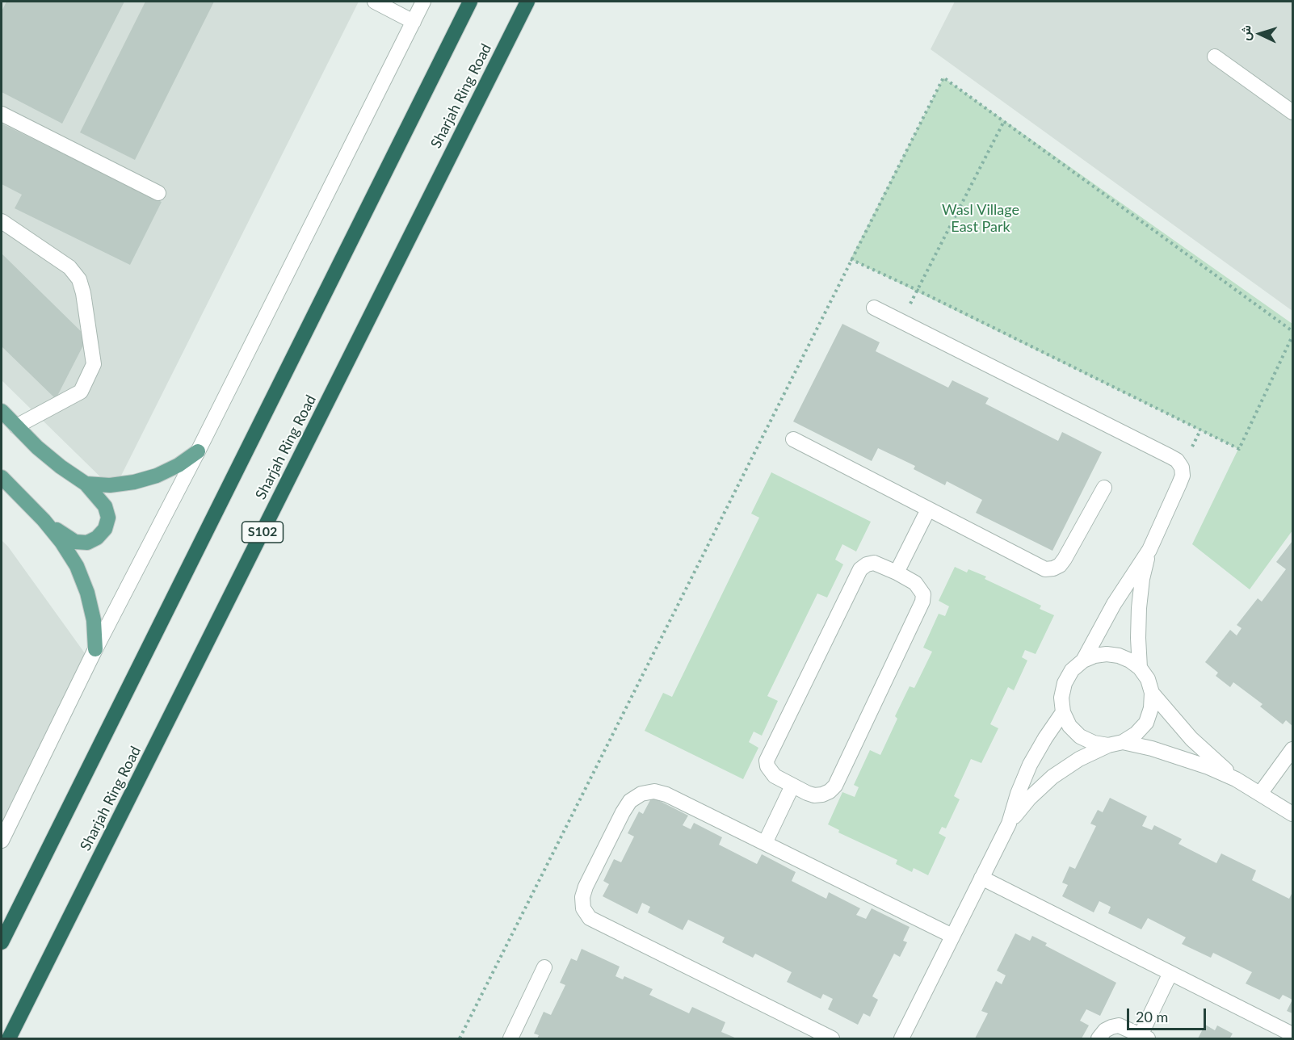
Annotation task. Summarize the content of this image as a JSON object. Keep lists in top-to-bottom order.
{
  "streets": {
    "highway": ["Sharjah Ring Road", "S102"]
  },
  "parks": ["Wasl Village East Park"],
  "scale_bar": "20 m",
  "north": "left"
}
